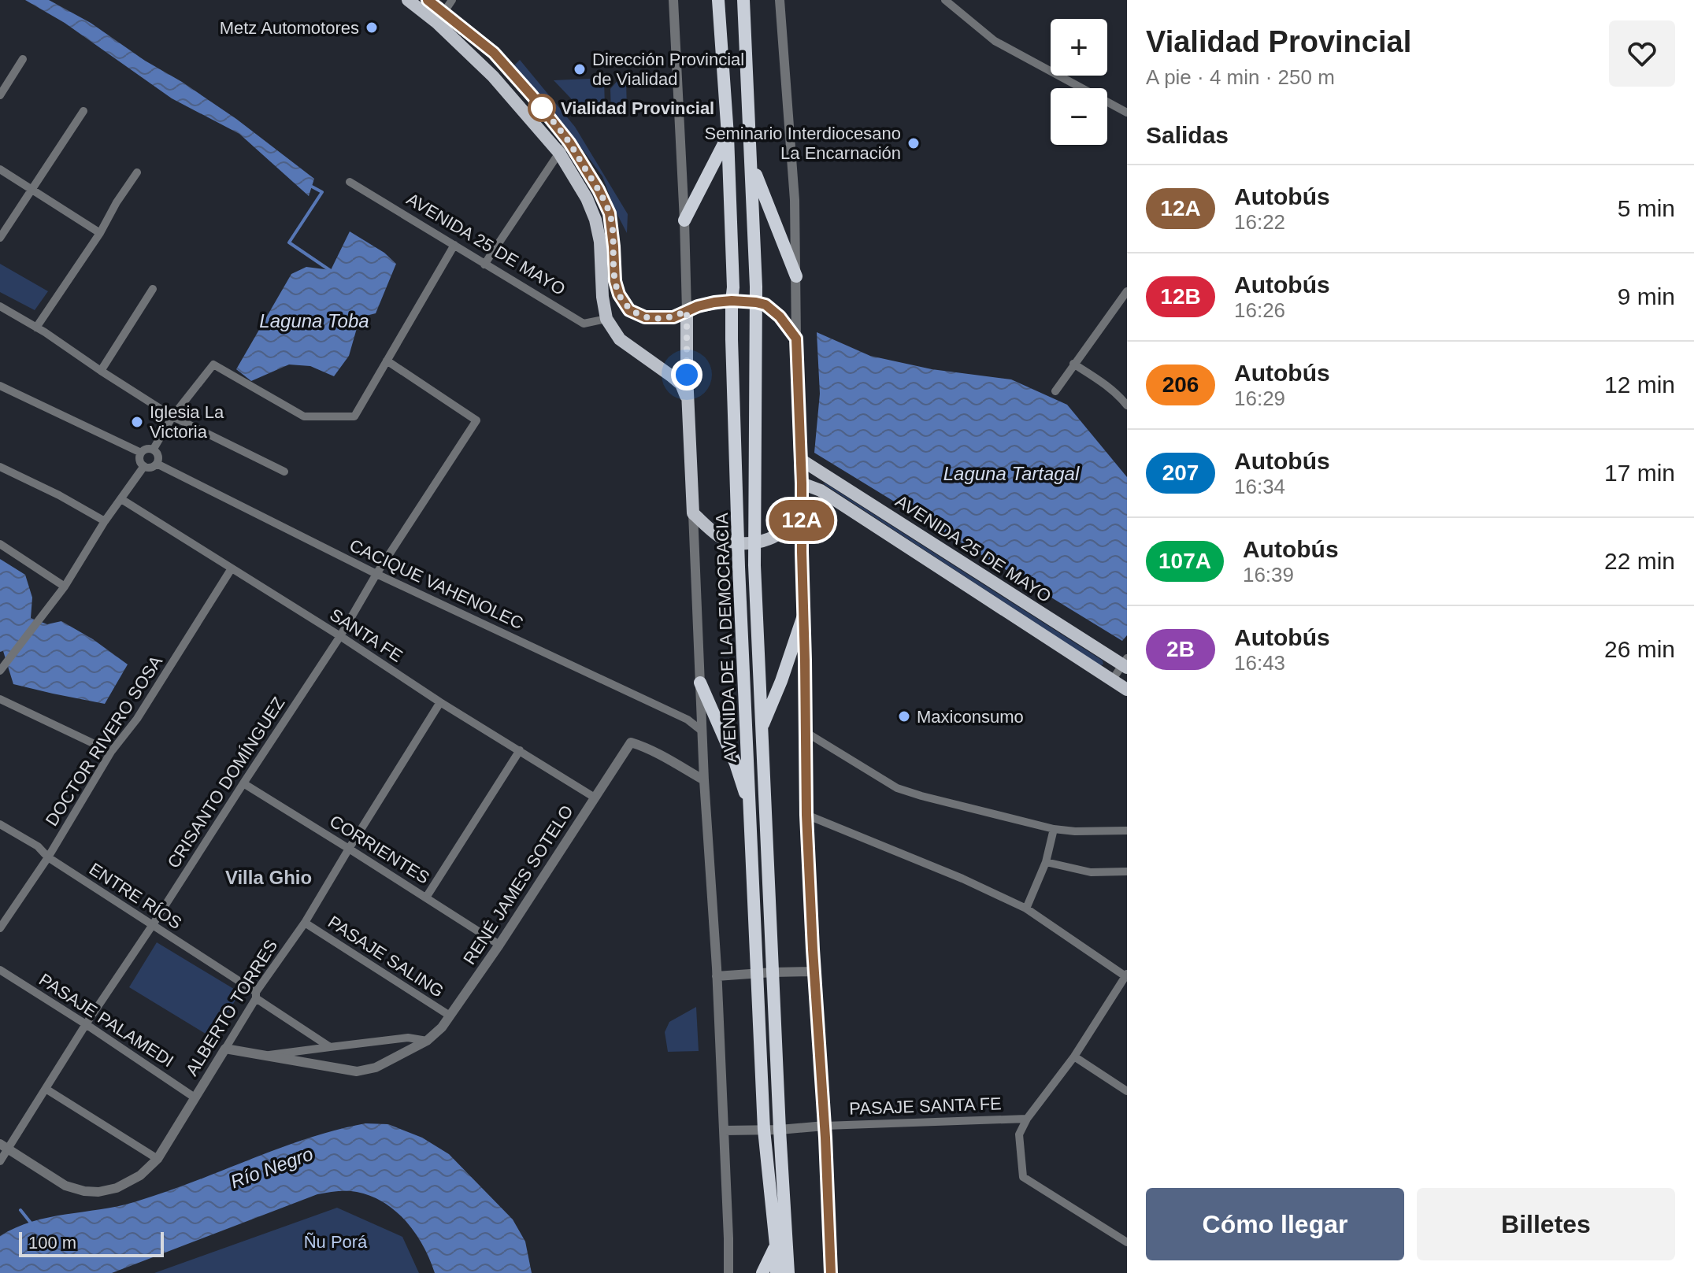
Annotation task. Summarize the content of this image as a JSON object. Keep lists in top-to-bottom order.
{
  "streets": {
    "highway": ["AVENIDA DE LA DEMOCRACIA"],
    "main road": ["AVENIDA 25 DE MAYO"],
    "street": [
      "CACIQUE VAHENOLEC",
      "SANTA FE",
      "DOCTOR RIVERO SOSA",
      "CRISANTO DOMÍNGUEZ",
      "CORRIENTES",
      "RENÉ JAMES SOTELO",
      "ENTRE RÍOS",
      "PASAJE SALING",
      "ALBERTO TORRES",
      "PASAJE PALAMEDI",
      "PASAJE SANTA FE"
    ]
  },
  "crossings": [
    ["CACIQUE VAHENOLEC", "AVENIDA DE LA DEMOCRACIA"],
    ["CACIQUE VAHENOLEC", "CRISANTO DOMÍNGUEZ"],
    ["SANTA FE", "DOCTOR RIVERO SOSA"],
    ["SANTA FE", "CRISANTO DOMÍNGUEZ"],
    ["SANTA FE", "RENÉ JAMES SOTELO"],
    ["SANTA FE", "ALBERTO TORRES"],
    ["AVENIDA DE LA DEMOCRACIA", "RENÉ JAMES SOTELO"],
    ["DOCTOR RIVERO SOSA", "ENTRE RÍOS"],
    ["CRISANTO DOMÍNGUEZ", "CORRIENTES"],
    ["CRISANTO DOMÍNGUEZ", "ENTRE RÍOS"],
    ["CRISANTO DOMÍNGUEZ", "ALBERTO TORRES"],
    ["CRISANTO DOMÍNGUEZ", "PASAJE PALAMEDI"],
    ["CORRIENTES", "RENÉ JAMES SOTELO"],
    ["CORRIENTES", "ALBERTO TORRES"],
    ["RENÉ JAMES SOTELO", "PASAJE SALING"],
    ["ENTRE RÍOS", "ALBERTO TORRES"],
    ["PASAJE SALING", "ALBERTO TORRES"],
    ["ALBERTO TORRES", "PASAJE PALAMEDI"]
  ],
  "districts": ["Villa Ghio"],
  "water": ["Laguna Toba", "Laguna Tartagal", "Río Negro"],
  "parks": ["Ñu Porá"],
  "places": [
    "Metz Automotores",
    "Dirección Provincial de Vialidad",
    "Vialidad Provincial",
    "Seminario Interdiocesano La Encarnación",
    "Iglesia La Victoria",
    "Maxiconsumo"
  ],
  "lines": ["bus line 12A"],
  "scale_bar": "100 m",
  "page": {
    "on_map": "12A",
    "heading": [
      ["Vialidad Provincial", "A pie · 4 min · 250 m"],
      "Salidas"
    ],
    "map_buttons": ["+", "−"],
    "list": [
      {
        "mark": "12A",
        "name": "Autobús",
        "note": "16:22",
        "value": "5 min"
      },
      {
        "mark": "12B",
        "name": "Autobús",
        "note": "16:26",
        "value": "9 min"
      },
      {
        "mark": "206",
        "name": "Autobús",
        "note": "16:29",
        "value": "12 min"
      },
      {
        "mark": "207",
        "name": "Autobús",
        "note": "16:34",
        "value": "17 min"
      },
      {
        "mark": "107A",
        "name": "Autobús",
        "note": "16:39",
        "value": "22 min"
      },
      {
        "mark": "2B",
        "name": "Autobús",
        "note": "16:43",
        "value": "26 min"
      }
    ],
    "buttons": ["Cómo llegar", "Billetes"],
    "scale": "100 m"
  }
}
